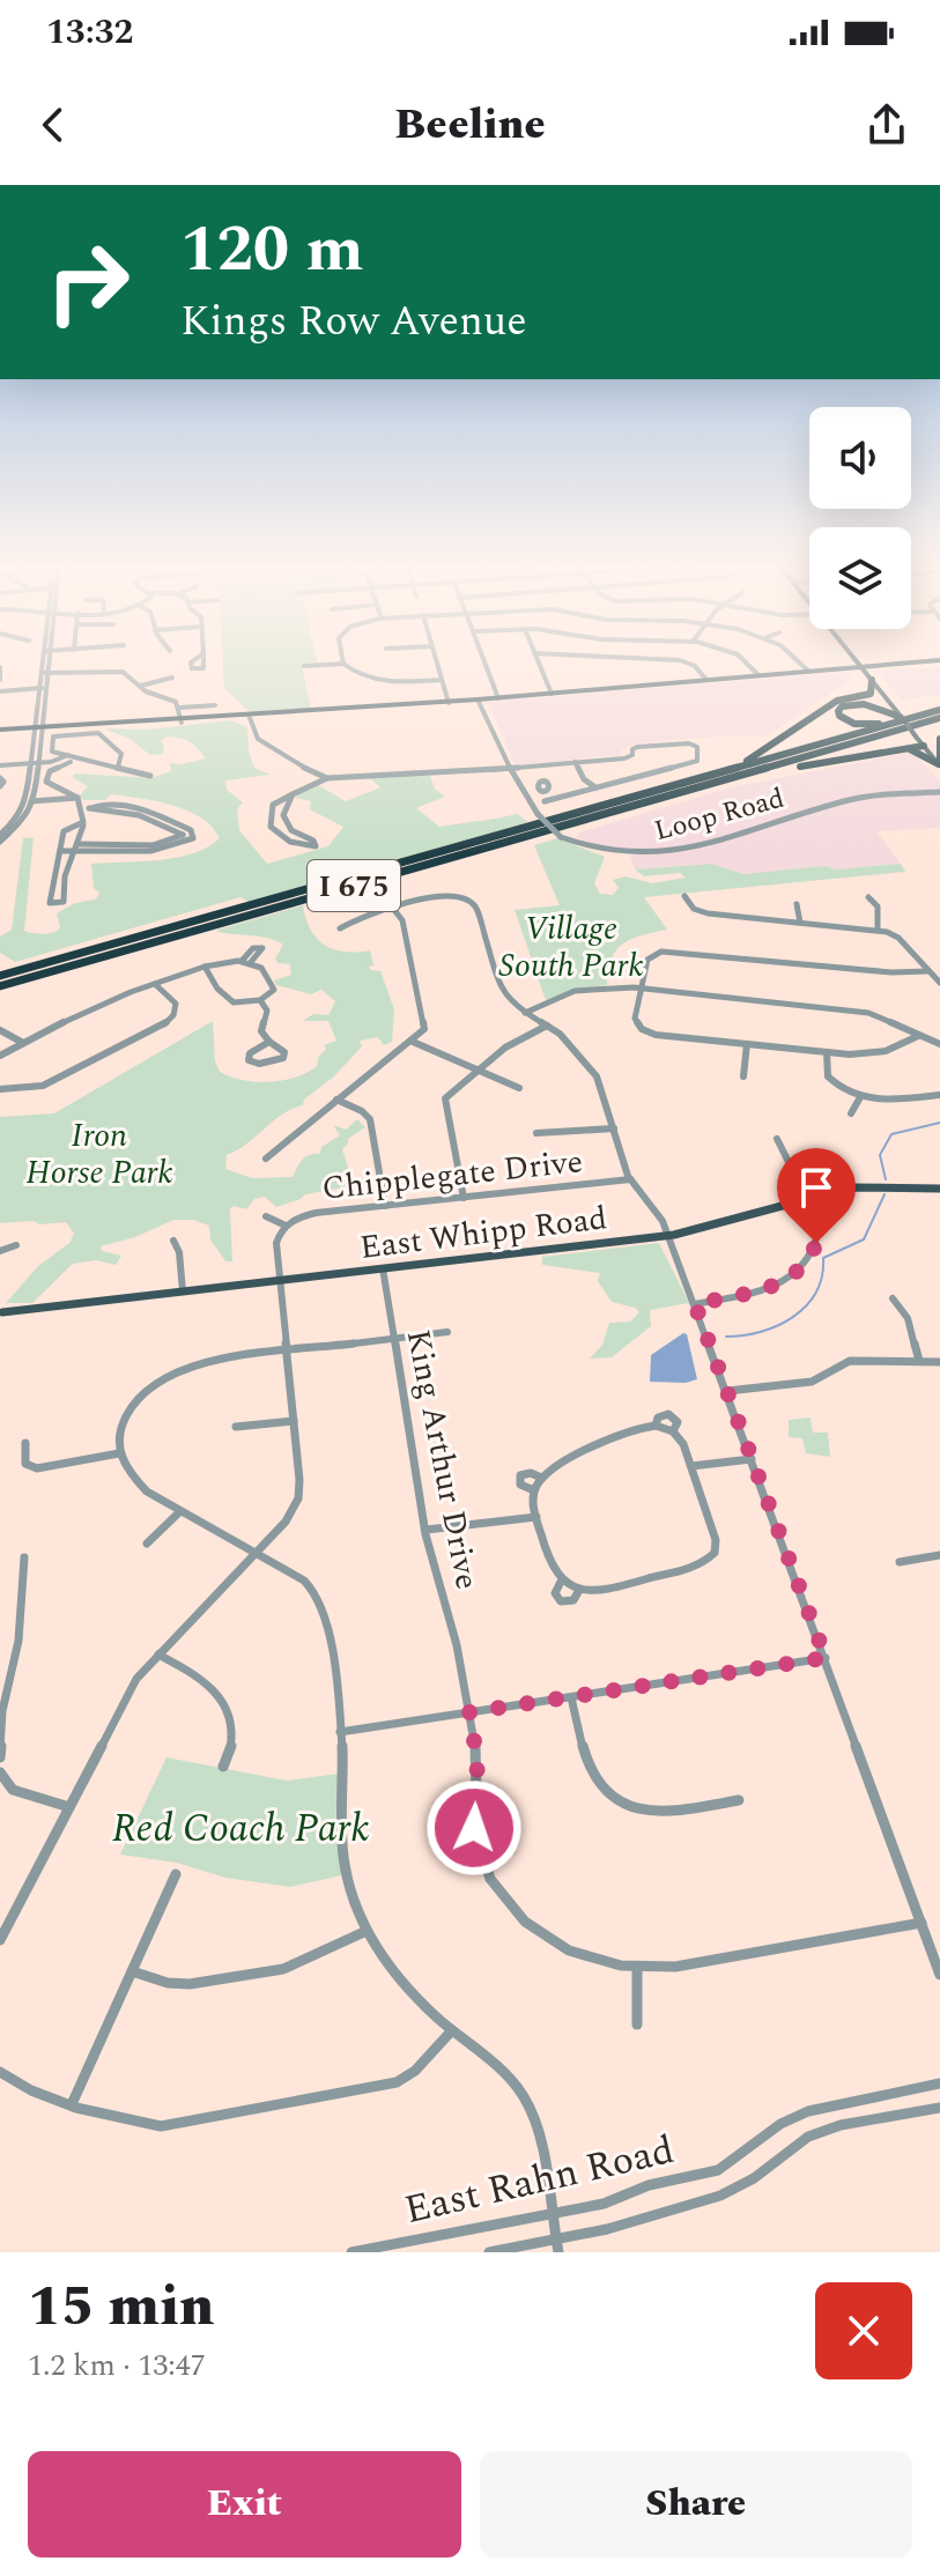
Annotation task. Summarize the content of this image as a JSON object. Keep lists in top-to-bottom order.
{
  "streets": {
    "highway": ["I 675"],
    "main road": ["East Whipp Road"],
    "street": [
      "Loop Road",
      "Chipplegate Drive",
      "King Arthur Drive",
      "East Rahn Road"
    ]
  },
  "crossings": [
    ["Chipplegate Drive", "East Whipp Road"],
    ["East Whipp Road", "King Arthur Drive"]
  ],
  "parks": ["Village South Park", "Iron Horse Park", "Red Coach Park"],
  "page": {
    "status": "13:32",
    "header": "Beeline",
    "turn": ["120 m", "Kings Row Avenue"],
    "heading": ["15 min", "1.2 km · 13:47"],
    "buttons": ["Exit", "Share"]
  }
}
